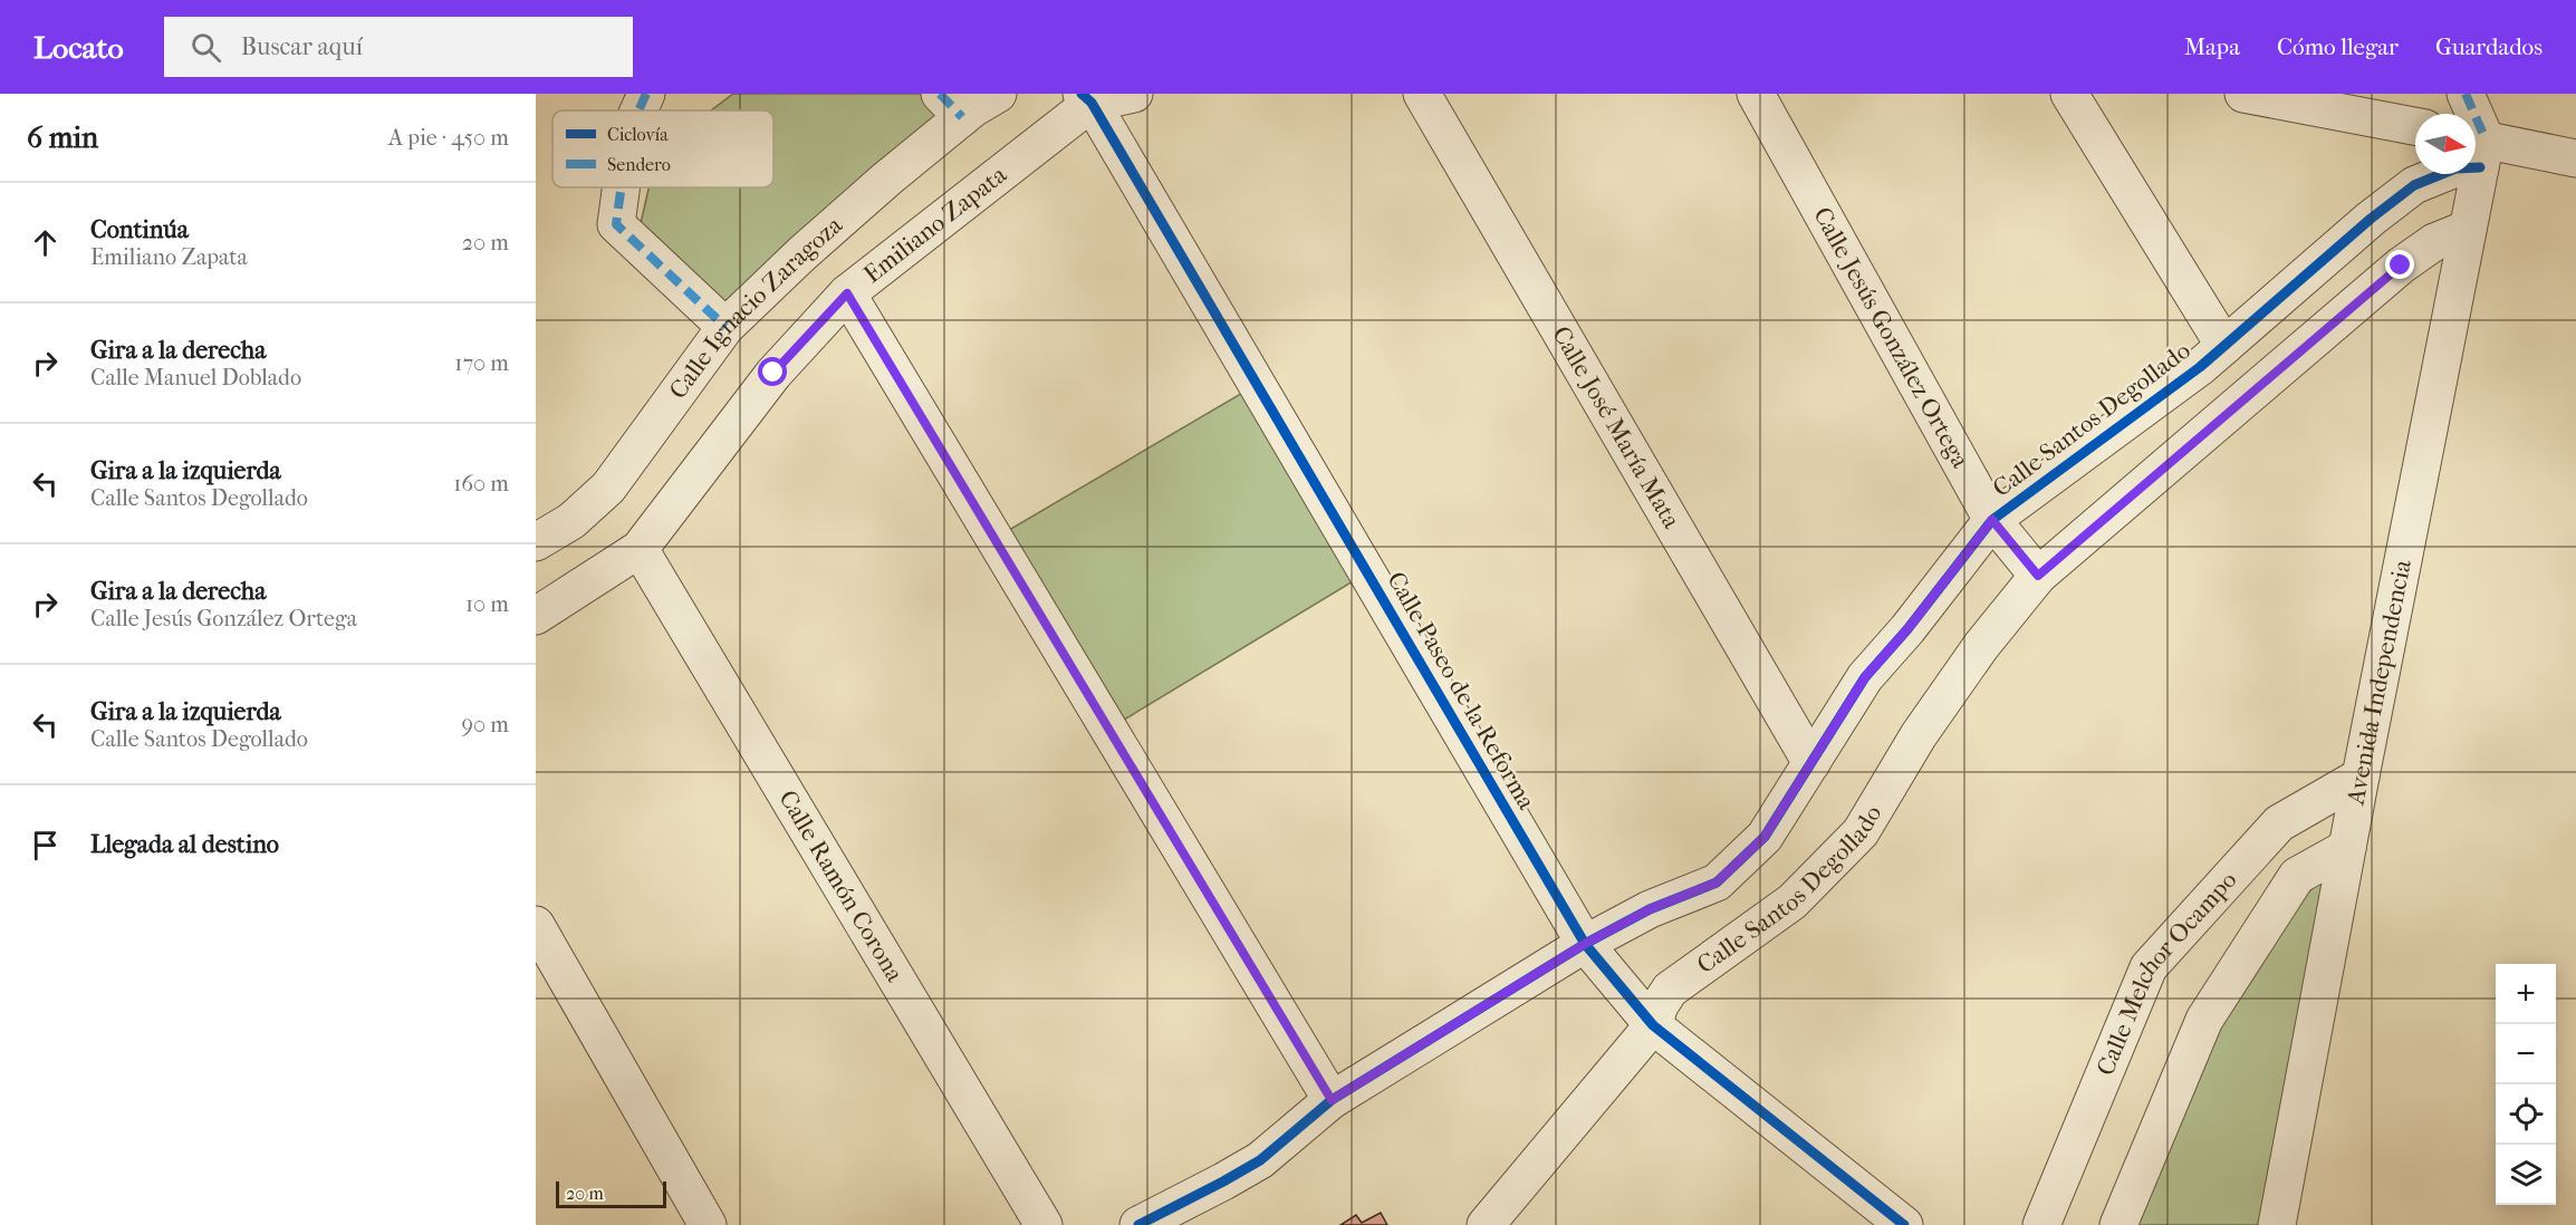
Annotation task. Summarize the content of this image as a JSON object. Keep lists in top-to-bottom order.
{
  "streets": {
    "street": [
      "Emiliano Zapata",
      "Calle Ignacio Zaragoza",
      "Calle Jesús González Ortega",
      "Calle Santos Degollado",
      "Calle José María Mata",
      "Avenida Independencia",
      "Calle Paseo de la Reforma",
      "Calle Ramón Corona",
      "Calle Melchor Ocampo"
    ]
  },
  "crossings": [
    ["Emiliano Zapata", "Calle Paseo de la Reforma"],
    ["Emiliano Zapata", "Calle Ramón Corona"],
    ["Calle Jesús González Ortega", "Calle Santos Degollado"],
    ["Calle Santos Degollado", "Calle José María Mata"],
    ["Calle Santos Degollado", "Avenida Independencia"],
    ["Calle Santos Degollado", "Calle Paseo de la Reforma"],
    ["Avenida Independencia", "Calle Melchor Ocampo"]
  ],
  "legend": ["Ciclovía", "Sendero"],
  "scale_bar": "20 m",
  "north": "right",
  "page": {
    "header": "Locato",
    "search": "Buscar aquí",
    "nav": ["Mapa", "Cómo llegar", "Guardados"],
    "heading": ["6 min", "A pie · 450 m"],
    "list": [
      ["Continúa", "Emiliano Zapata", "20 m"],
      ["Gira a la derecha", "Calle Manuel Doblado", "170 m"],
      ["Gira a la izquierda", "Calle Santos Degollado", "160 m"],
      ["Gira a la derecha", "Calle Jesús González Ortega", "10 m"],
      ["Gira a la izquierda", "Calle Santos Degollado", "90 m"],
      "Llegada al destino"
    ],
    "map_buttons": ["+", "−"],
    "scale": "20 m"
  }
}
